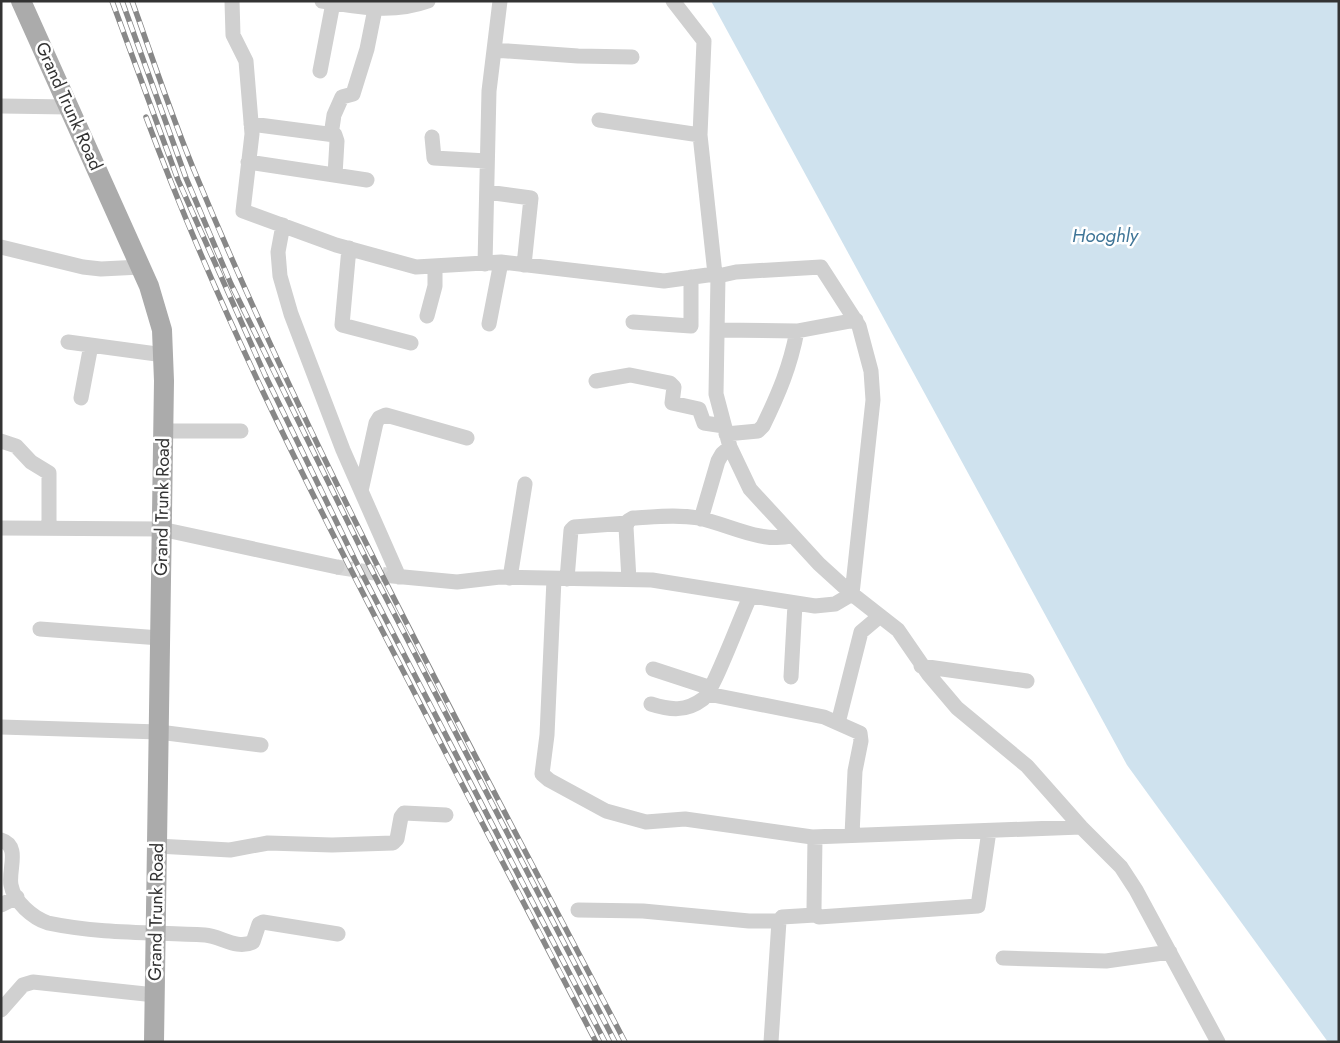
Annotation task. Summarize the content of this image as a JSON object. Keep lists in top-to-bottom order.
{
  "streets": {
    "main road": ["Grand Trunk Road"]
  },
  "water": ["Hooghly"]
}
